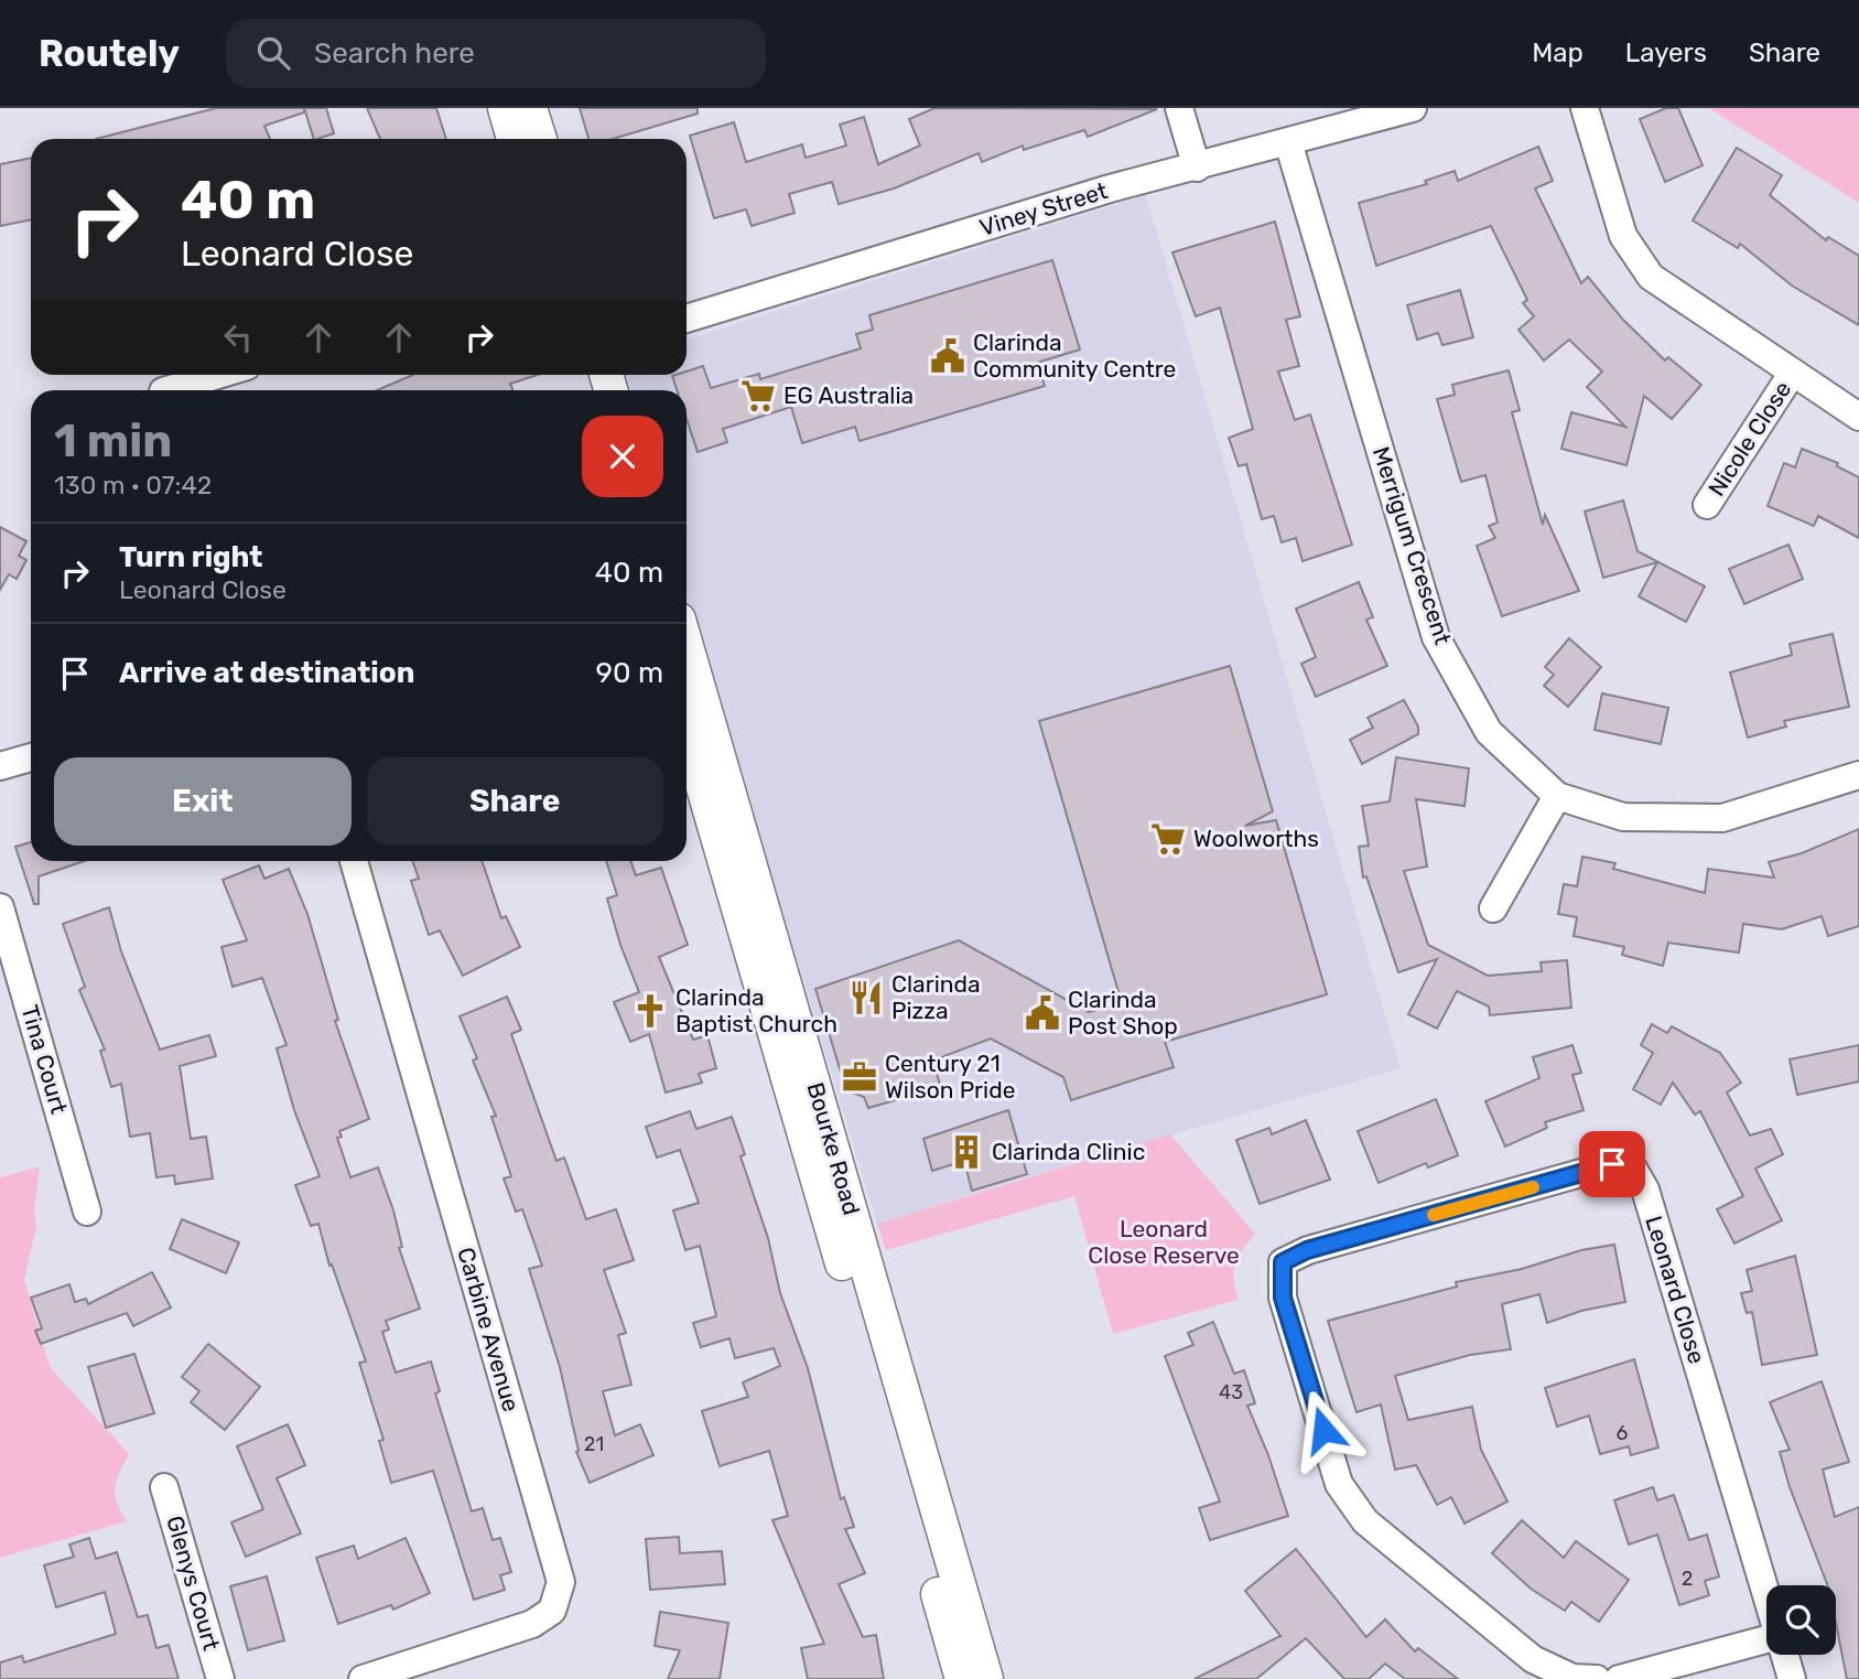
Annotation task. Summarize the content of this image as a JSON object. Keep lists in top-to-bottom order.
{
  "streets": {
    "main road": ["Bourke Road"],
    "street": [
      "Viney Street",
      "Nicole Close",
      "Merrigum Crescent",
      "Tina Court",
      "Leonard Close",
      "Carbine Avenue",
      "Glenys Court"
    ]
  },
  "crossings": [
    ["Viney Street", "Merrigum Crescent"]
  ],
  "parks": ["Leonard Close Reserve"],
  "places": {
    "public building": ["Clarinda Community Centre", "Clarinda Post Shop"],
    "supermarket": ["EG Australia", "Woolworths"],
    "restaurant": ["Clarinda Pizza"],
    "church": ["Clarinda Baptist Church"],
    "office": ["Century 21 Wilson Pride"],
    "building": ["Clarinda Clinic"]
  },
  "house_numbers": [
    "43",
    "6",
    "21",
    "2"
  ],
  "page": {
    "header": "Routely",
    "search": "Search here",
    "nav": ["Map", "Layers", "Share"],
    "turn": ["40 m", "Leonard Close"],
    "heading": ["1 min", "130 m · 07:42"],
    "list": [
      {
        "name": "Turn right",
        "note": "Leonard Close",
        "value": "40 m"
      },
      {
        "name": "Arrive at destination",
        "value": "90 m"
      }
    ],
    "buttons": ["Exit", "Share"]
  }
}
